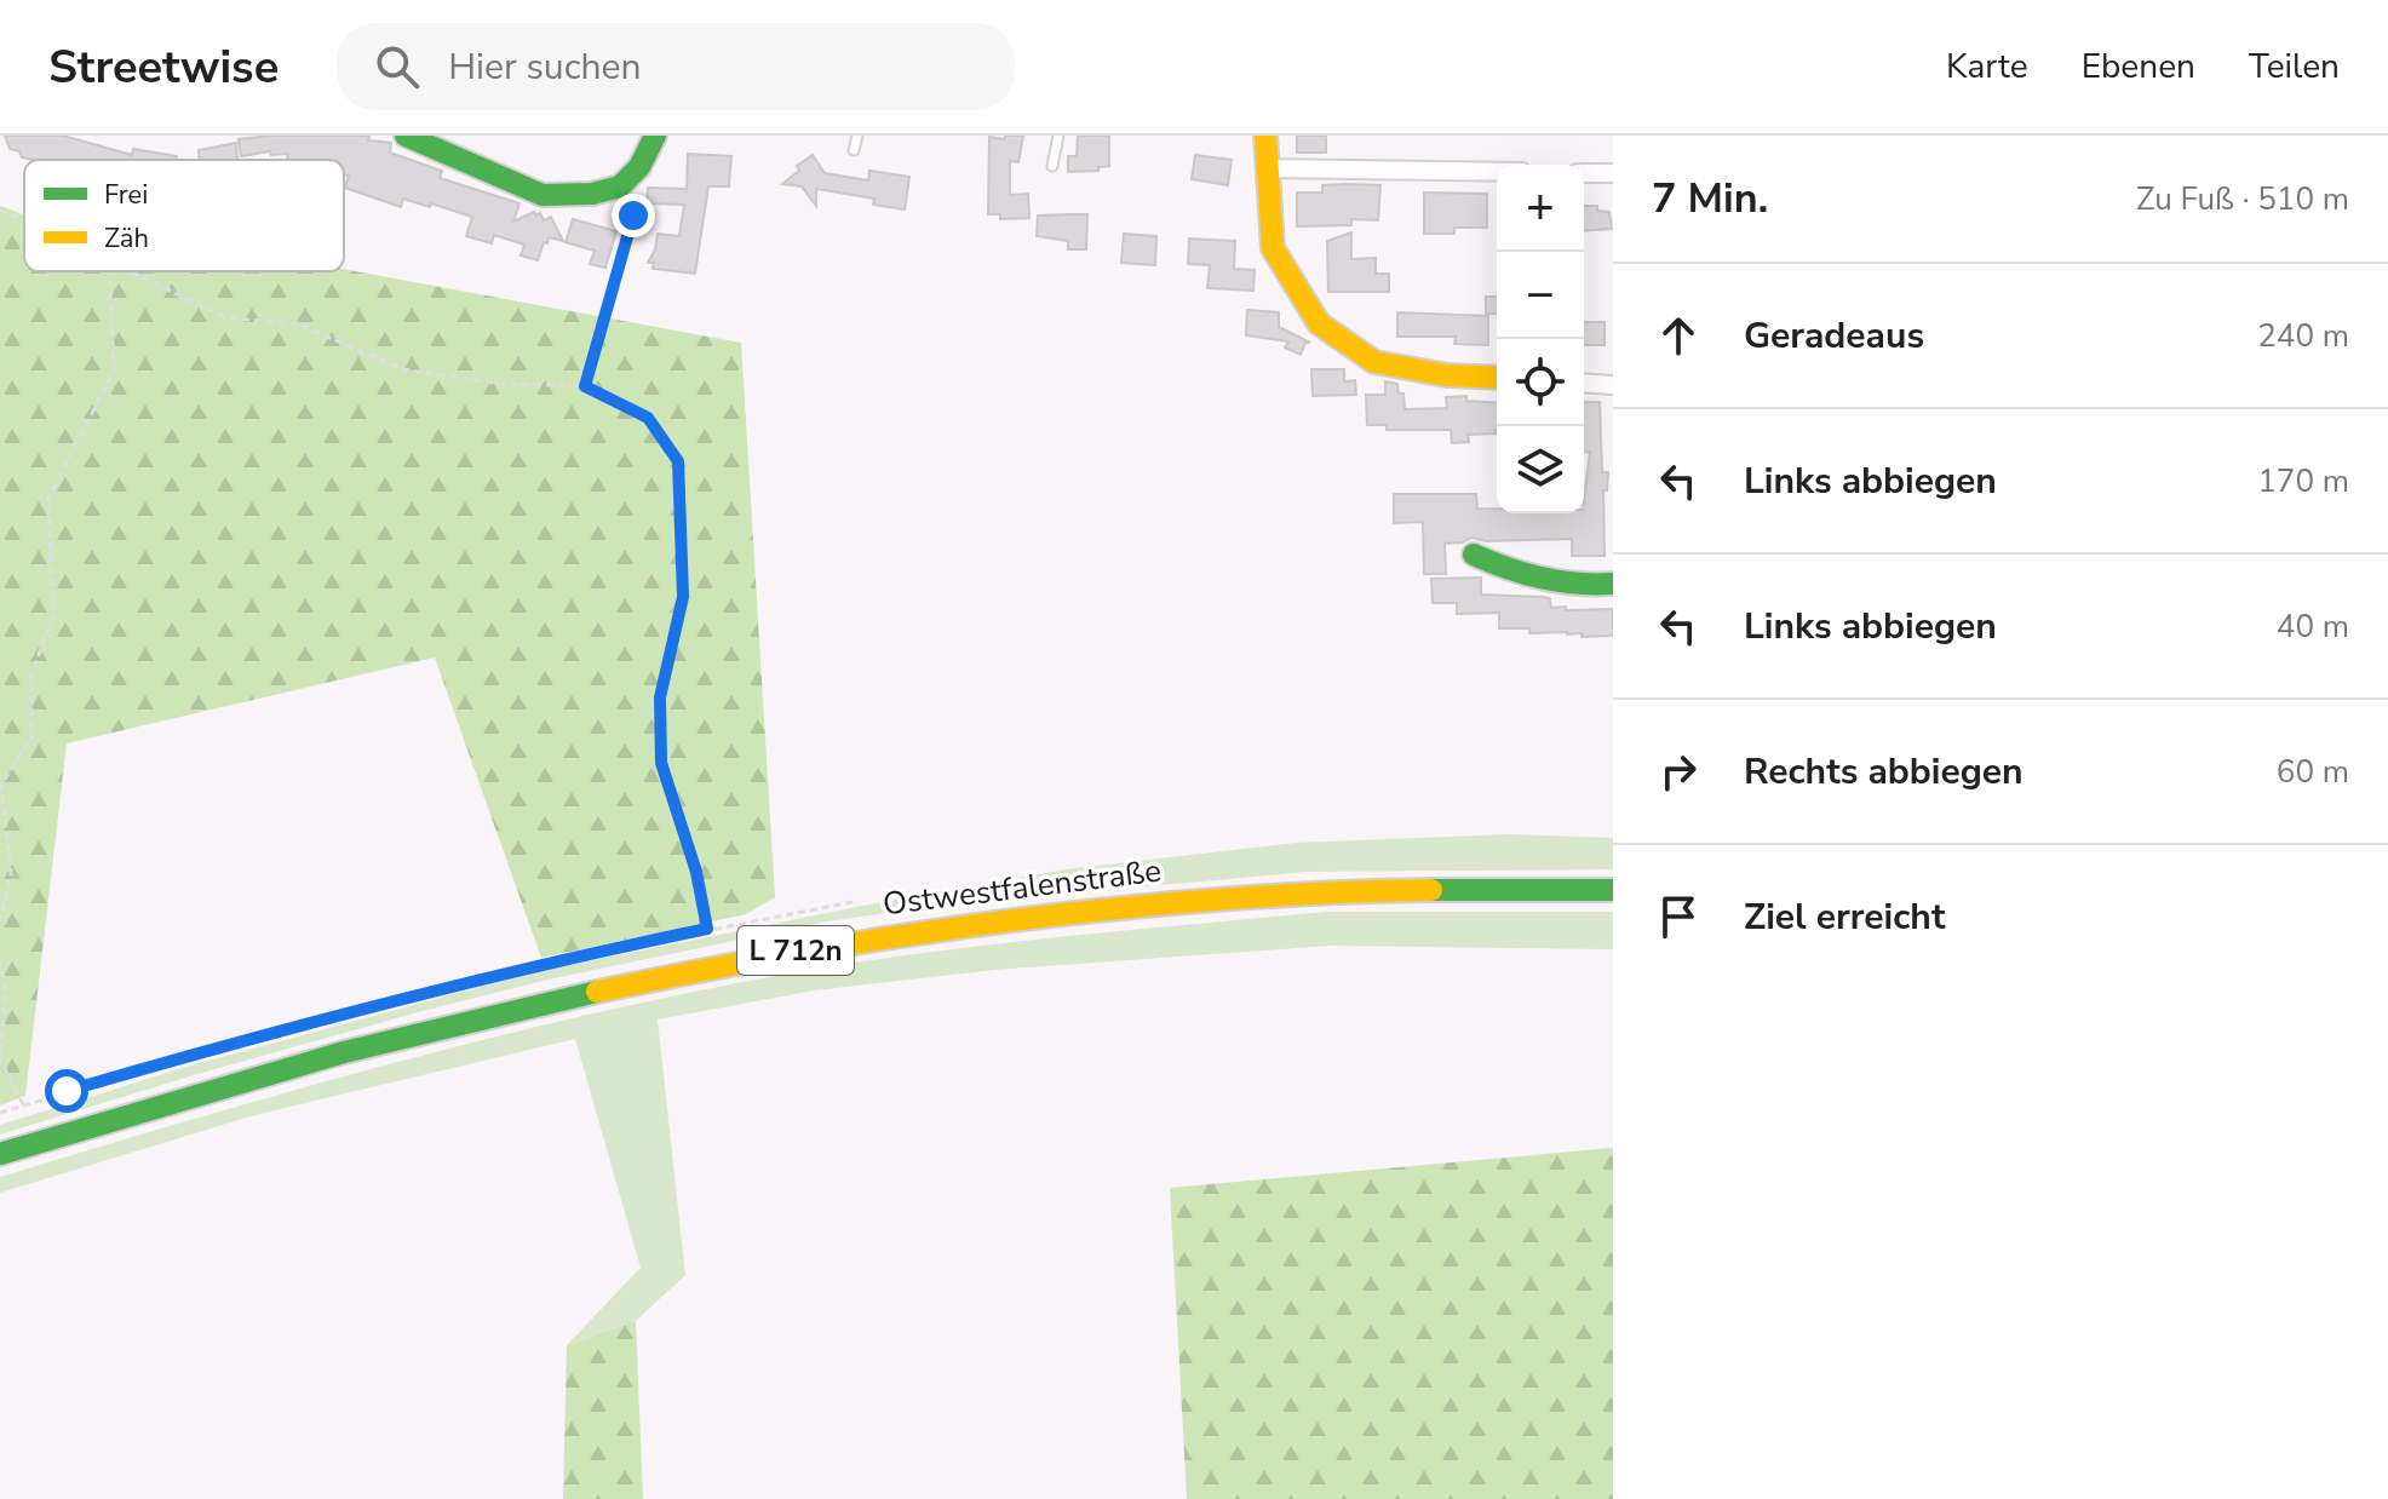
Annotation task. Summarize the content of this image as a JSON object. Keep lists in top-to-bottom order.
{
  "streets": {
    "main road": ["Ostwestfalenstraße", "L 712n"]
  },
  "legend": ["Frei", "Zäh"],
  "page": {
    "header": "Streetwise",
    "search": "Hier suchen",
    "nav": ["Karte", "Ebenen", "Teilen"],
    "heading": ["7 Min.", "Zu Fuß · 510 m"],
    "map_buttons": ["+", "−"],
    "list": [
      ["Geradeaus", "240 m"],
      ["Links abbiegen", "170 m"],
      ["Links abbiegen", "40 m"],
      ["Rechts abbiegen", "60 m"],
      "Ziel erreicht"
    ]
  }
}
